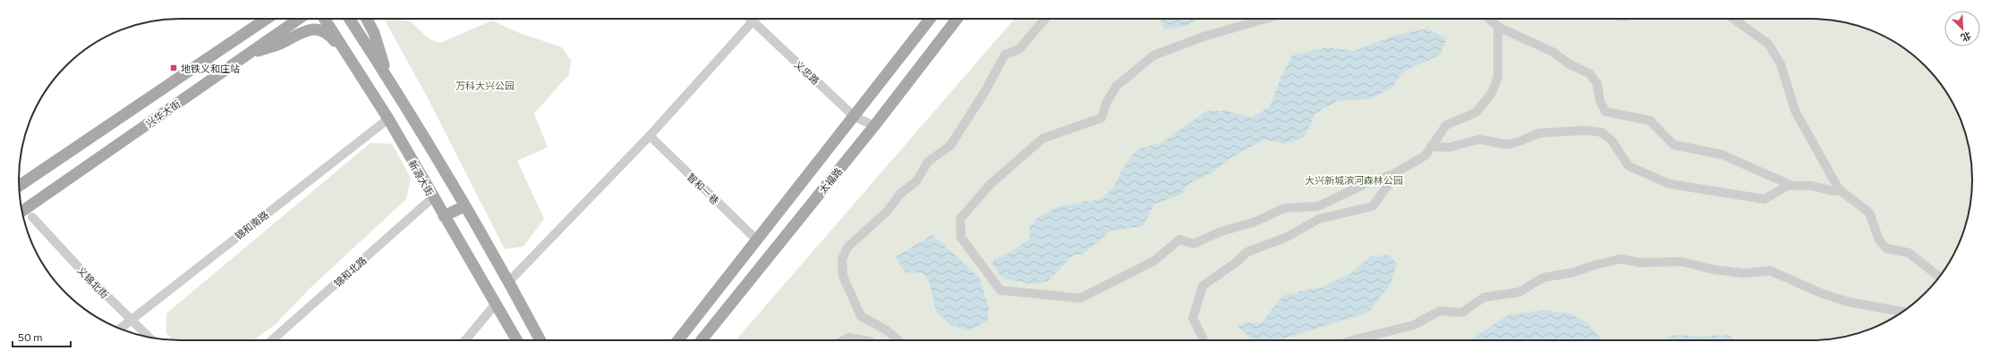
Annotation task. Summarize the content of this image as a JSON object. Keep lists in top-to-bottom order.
{
  "streets": {
    "main road": ["兴华大街", "新源大街", "太福路"],
    "street": [
      "义忠路",
      "智和一巷",
      "锦和南路",
      "锦和北路",
      "义锦北街"
    ]
  },
  "crossings": [
    ["义忠路", "太福路"],
    ["新源大街", "锦和南路"],
    ["新源大街", "锦和北路"],
    ["太福路", "智和一巷"],
    ["锦和南路", "义锦北街"]
  ],
  "parks": ["万科大兴公园", "大兴新城滨河森林公园"],
  "places": {
    "transit": ["地铁义和庄站"]
  },
  "scale_bar": "50 m",
  "north": "bottom right"
}
